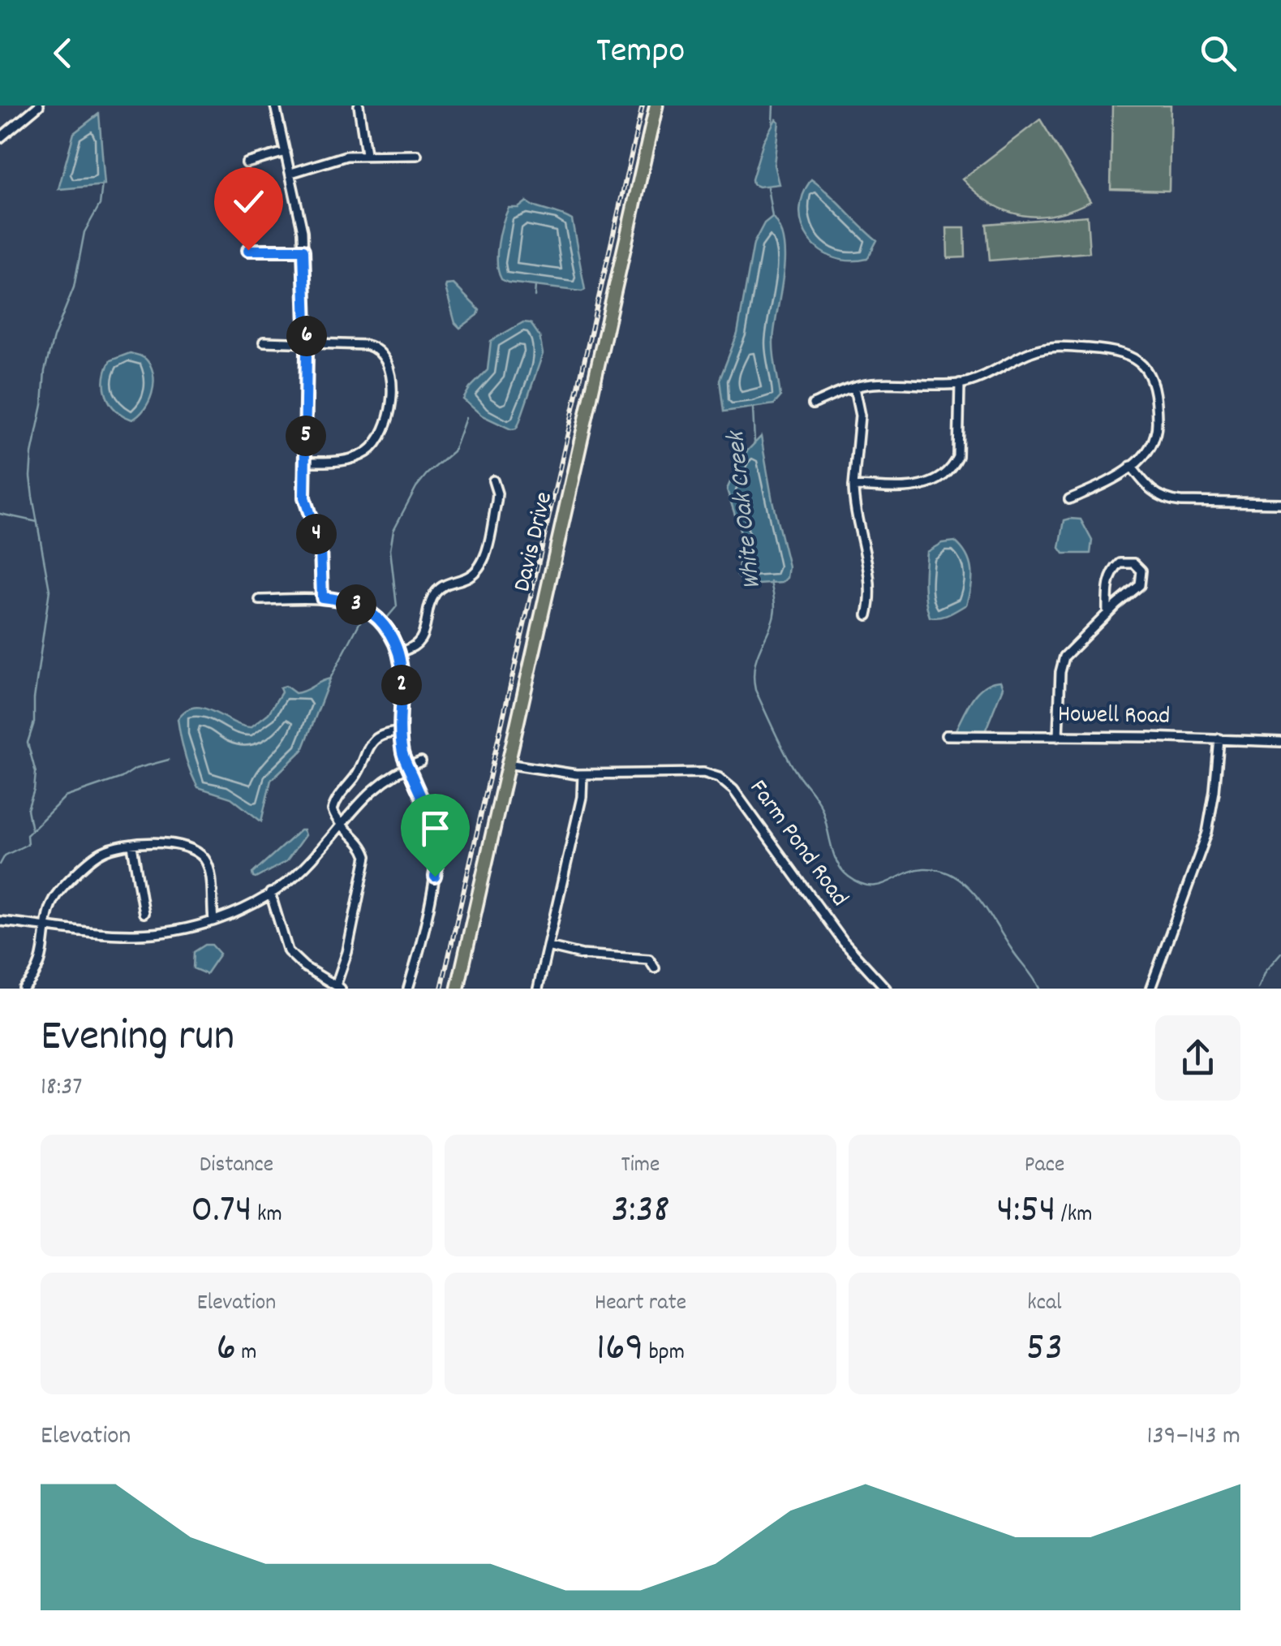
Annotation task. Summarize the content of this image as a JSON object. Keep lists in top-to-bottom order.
{
  "streets": {
    "main road": ["Davis Drive"],
    "street": ["Howell Road", "Farm Pond Road"]
  },
  "crossings": [
    ["Davis Drive", "Farm Pond Road"]
  ],
  "water": ["White Oak Creek"],
  "page": {
    "header": "Tempo",
    "pins": [
      "6",
      "5",
      "4",
      "3",
      "2"
    ],
    "heading": ["Evening run", "18:37"],
    "stats": [
      ["Distance", "0.74 km"],
      ["Time", "3:38"],
      ["Pace", "4:54 /km"],
      ["Elevation", "6 m"],
      ["Heart rate", "169 bpm"],
      ["kcal", "53"]
    ],
    "chart": ["Elevation", "139–143 m"]
  }
}
